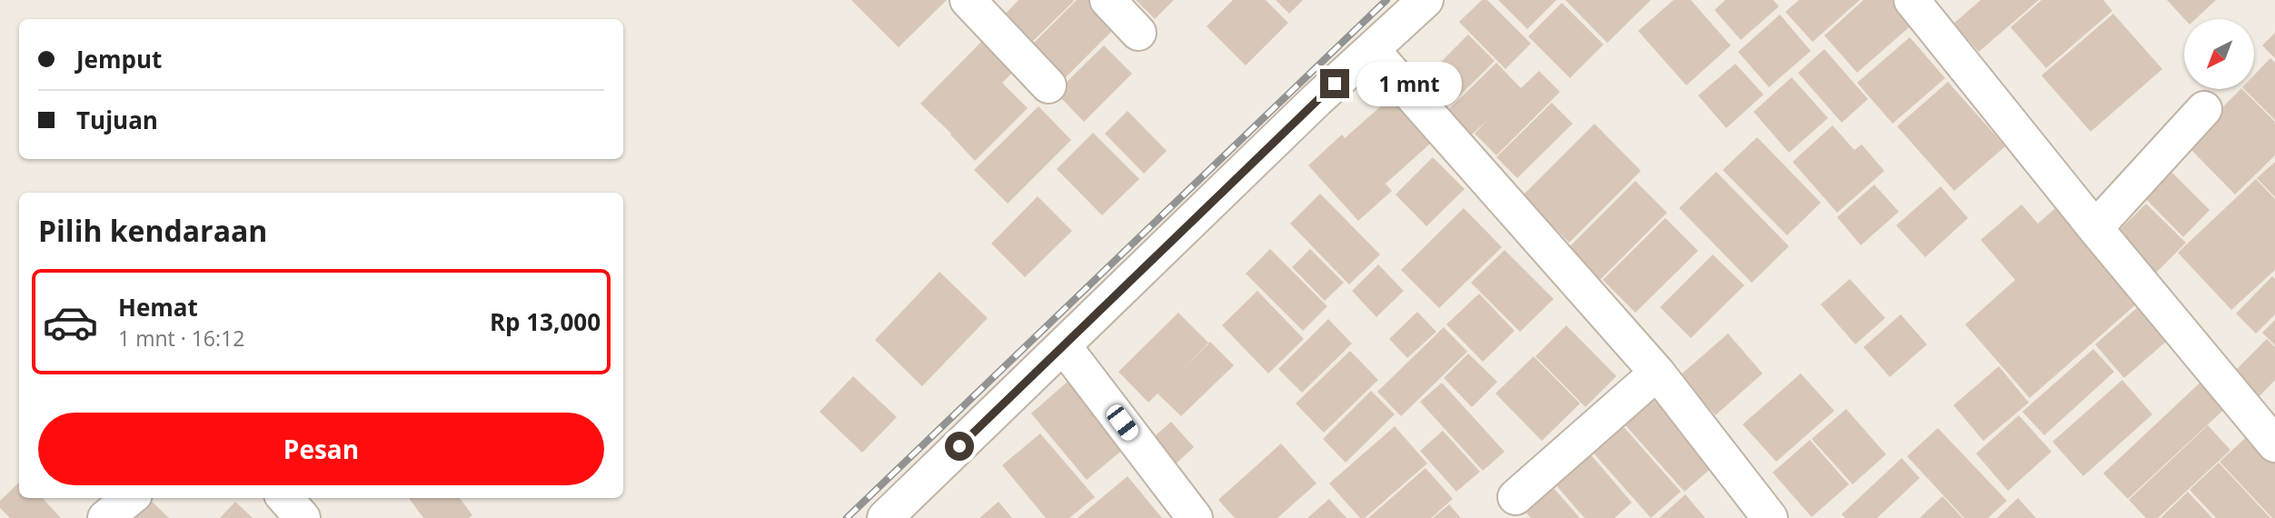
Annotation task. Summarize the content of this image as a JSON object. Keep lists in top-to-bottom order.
{
  "north": "bottom left",
  "page": {
    "banner": ["Jemput", "Tujuan"],
    "bubble": "1 mnt",
    "heading": "Pilih kendaraan",
    "list": [
      {
        "name": "Hemat",
        "note": "1 mnt · 16:12",
        "value": "Rp 13,000"
      }
    ],
    "buttons": "Pesan"
  }
}
